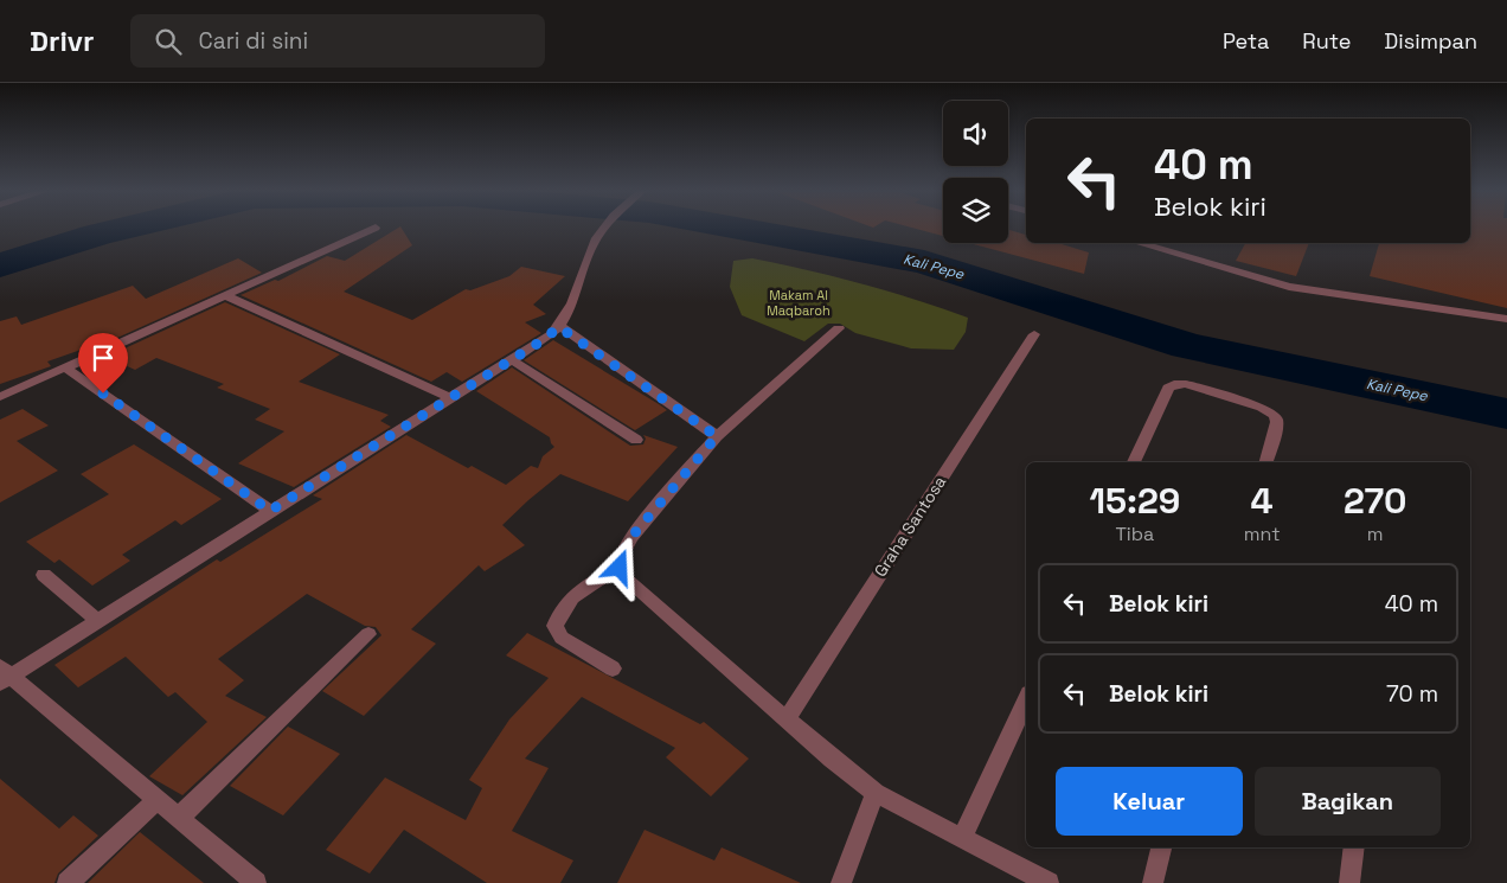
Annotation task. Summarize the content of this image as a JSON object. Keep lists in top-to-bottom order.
{
  "streets": {
    "street": ["Graha Santosa"]
  },
  "water": ["Kali Pepe"],
  "parks": ["Makam Al Maqbaroh"],
  "page": {
    "header": "Drivr",
    "search": "Cari di sini",
    "nav": ["Peta", "Rute", "Disimpan"],
    "turn": ["40 m", "Belok kiri"],
    "eta": [
      "15:29",
      "Tiba",
      "4",
      "mnt",
      "270",
      "m"
    ],
    "list": [
      {
        "name": "Belok kiri",
        "value": "40 m"
      },
      {
        "name": "Belok kiri",
        "value": "70 m"
      }
    ],
    "buttons": ["Keluar", "Bagikan"]
  }
}
